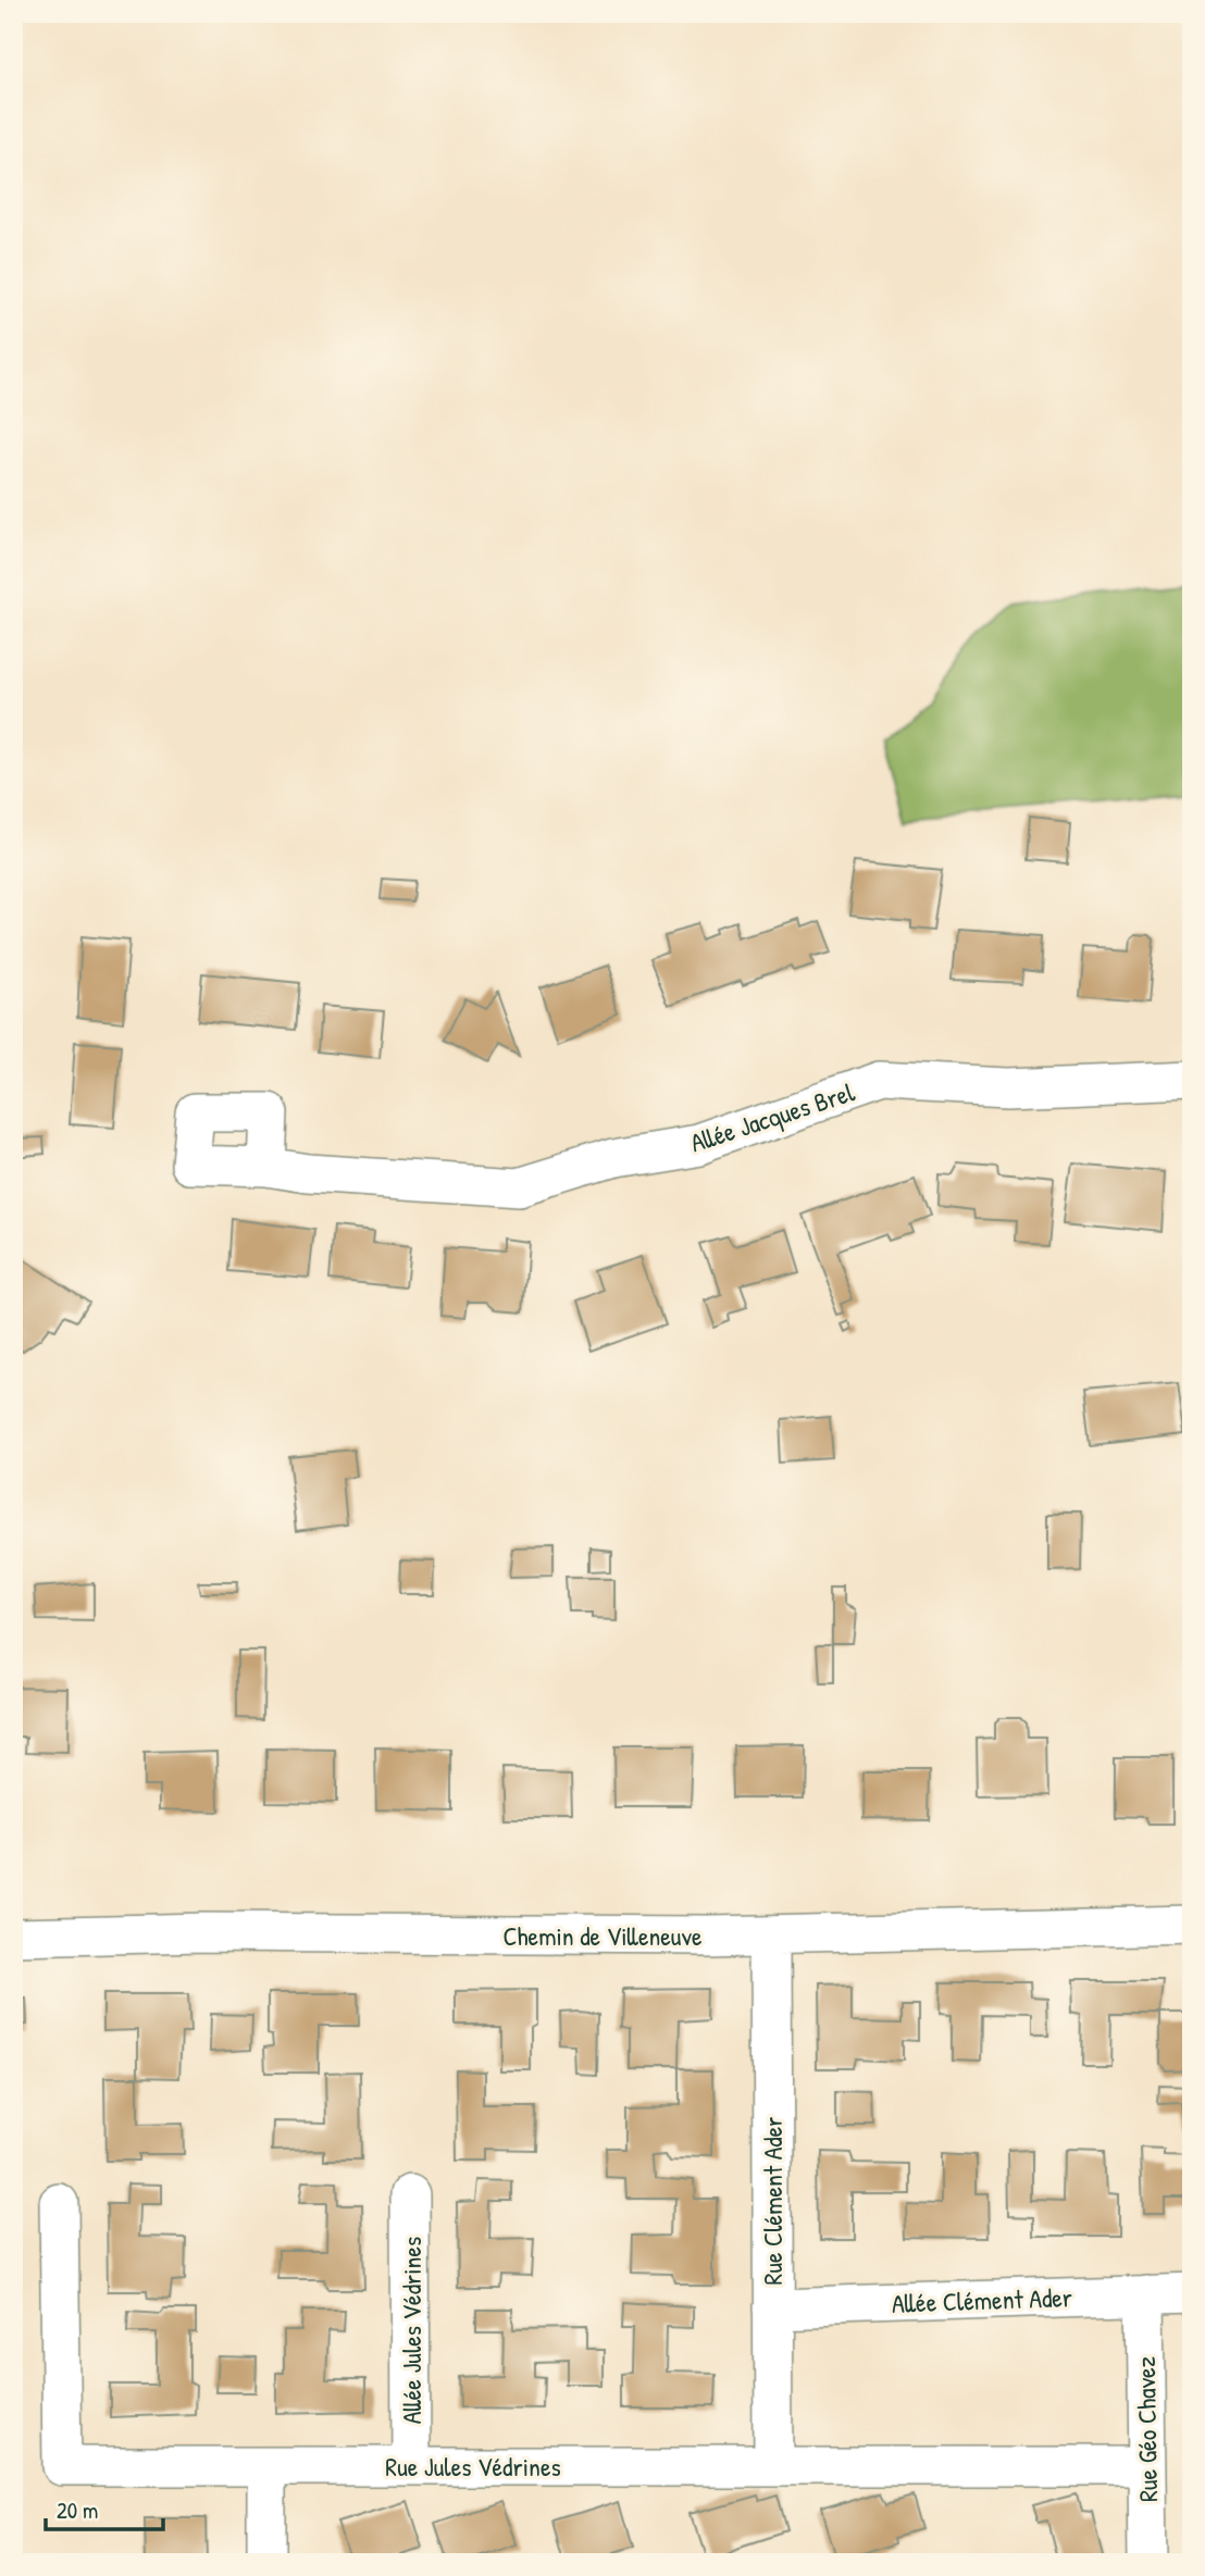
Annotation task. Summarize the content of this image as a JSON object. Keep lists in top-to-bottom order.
{
  "streets": {
    "street": [
      "Allée Jacques Brel",
      "Chemin de Villeneuve",
      "Rue Clément Ader",
      "Allée Clément Ader",
      "Allée Jules Védrines",
      "Rue Géo Chavez",
      "Rue Jules Védrines"
    ]
  },
  "crossings": [
    ["Chemin de Villeneuve", "Rue Clément Ader"],
    ["Rue Clément Ader", "Allée Clément Ader"],
    ["Rue Clément Ader", "Rue Jules Védrines"],
    ["Allée Clément Ader", "Rue Géo Chavez"],
    ["Allée Jules Védrines", "Rue Jules Védrines"],
    ["Rue Géo Chavez", "Rue Jules Védrines"]
  ],
  "scale_bar": "20 m"
}
